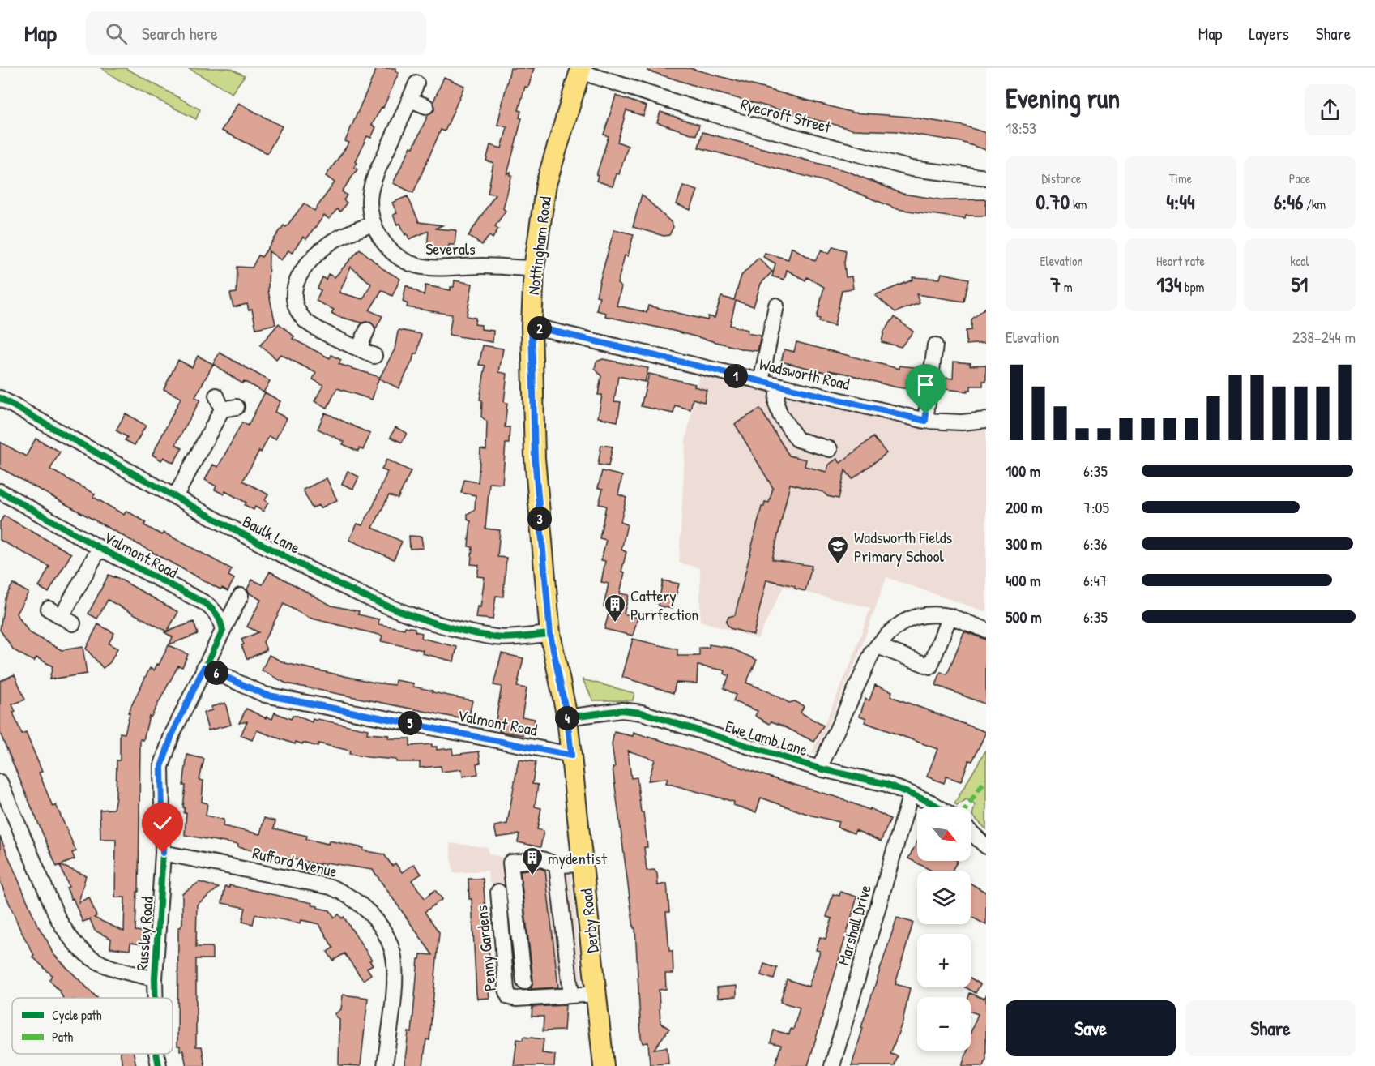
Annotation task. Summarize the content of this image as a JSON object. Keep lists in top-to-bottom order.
{
  "streets": {
    "main road": ["Nottingham Road", "Derby Road"],
    "street": [
      "Ryecroft Street",
      "Severals",
      "Wadsworth Road",
      "Baulk Lane",
      "Valmont Road",
      "Ewe Lamb Lane",
      "Rufford Avenue",
      "Marshall Drive",
      "Russley Road",
      "Penny Gardens"
    ]
  },
  "crossings": [
    ["Ryecroft Street", "Nottingham Road"],
    ["Nottingham Road", "Severals"],
    ["Nottingham Road", "Wadsworth Road"],
    ["Nottingham Road", "Baulk Lane"],
    ["Nottingham Road", "Ewe Lamb Lane"],
    ["Nottingham Road", "Derby Road"],
    ["Valmont Road", "Derby Road"],
    ["Valmont Road", "Russley Road"],
    ["Ewe Lamb Lane", "Derby Road"],
    ["Ewe Lamb Lane", "Marshall Drive"],
    ["Rufford Avenue", "Russley Road"]
  ],
  "places": {
    "school or university": ["Wadsworth Fields Primary School"],
    "building": ["Cattery Purrfection", "mydentist"]
  },
  "legend": ["Cycle path", "Path"],
  "north": "bottom right",
  "page": {
    "header": "Map",
    "search": "Search here",
    "nav": ["Map", "Layers", "Share"],
    "heading": ["Evening run", "18:53"],
    "stats": [
      ["Distance", "0.70 km"],
      ["Time", "4:44"],
      ["Pace", "6:46 /km"],
      ["Elevation", "7 m"],
      ["Heart rate", "134 bpm"],
      ["kcal", "51"]
    ],
    "pins": [
      "2",
      "1",
      "3",
      "6",
      "4",
      "5"
    ],
    "chart": ["Elevation", "238–244 m"],
    "list": [
      {
        "name": "100 m",
        "note": "6:35"
      },
      {
        "name": "200 m",
        "note": "7:05"
      },
      {
        "name": "300 m",
        "note": "6:36"
      },
      {
        "name": "400 m",
        "note": "6:47"
      },
      {
        "name": "500 m",
        "note": "6:35"
      }
    ],
    "map_buttons": ["+", "−"],
    "buttons": ["Save", "Share"]
  }
}
